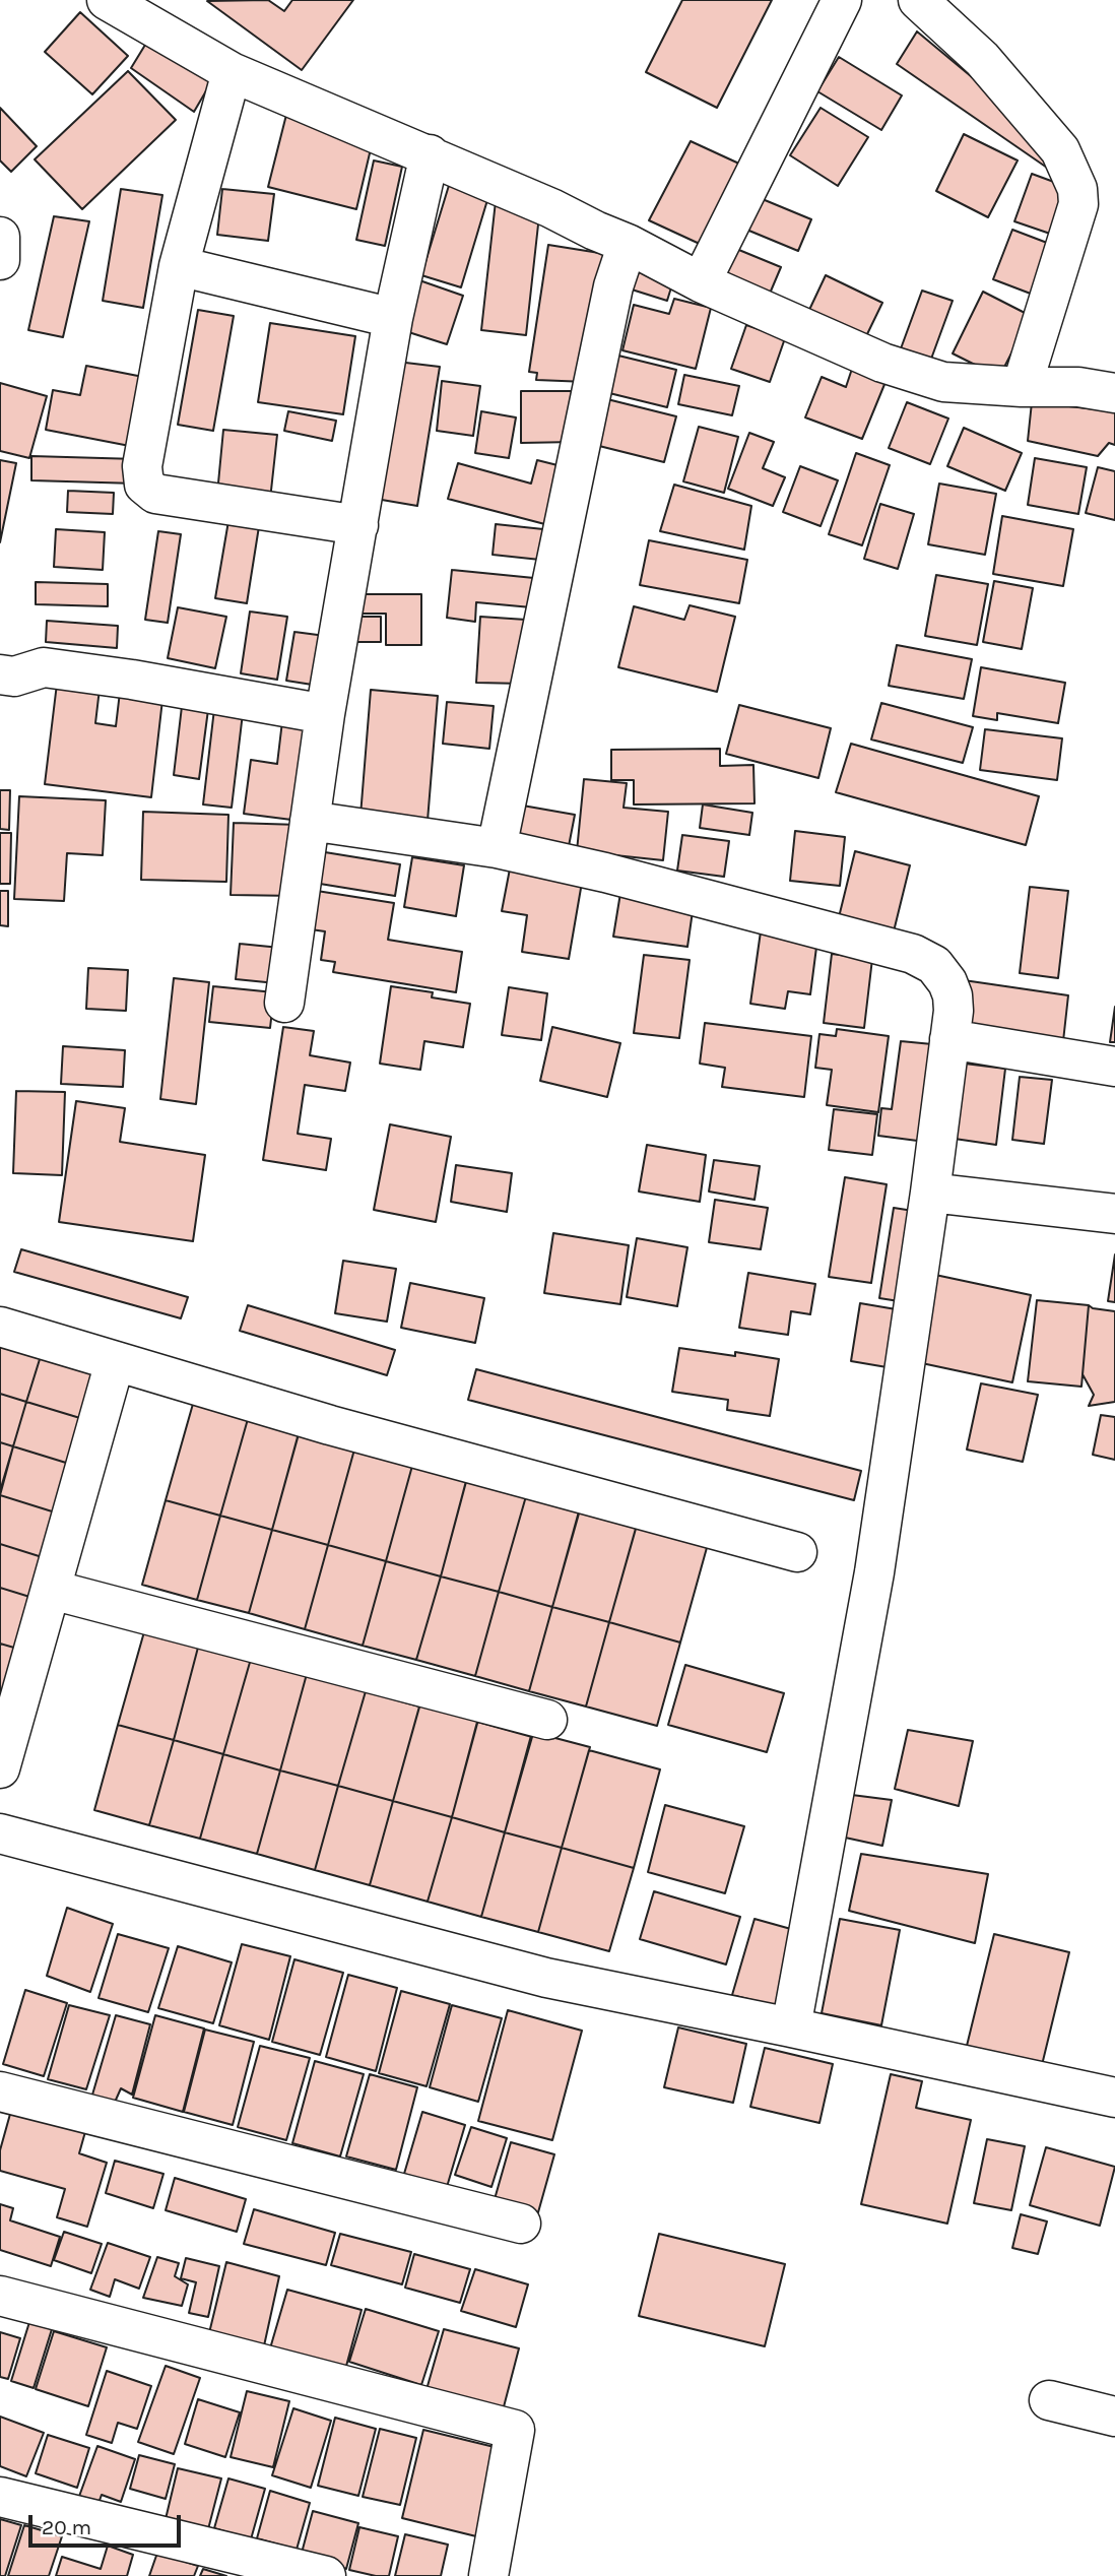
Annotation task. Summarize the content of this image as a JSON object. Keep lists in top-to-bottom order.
{
  "scale_bar": "20 m"
}
